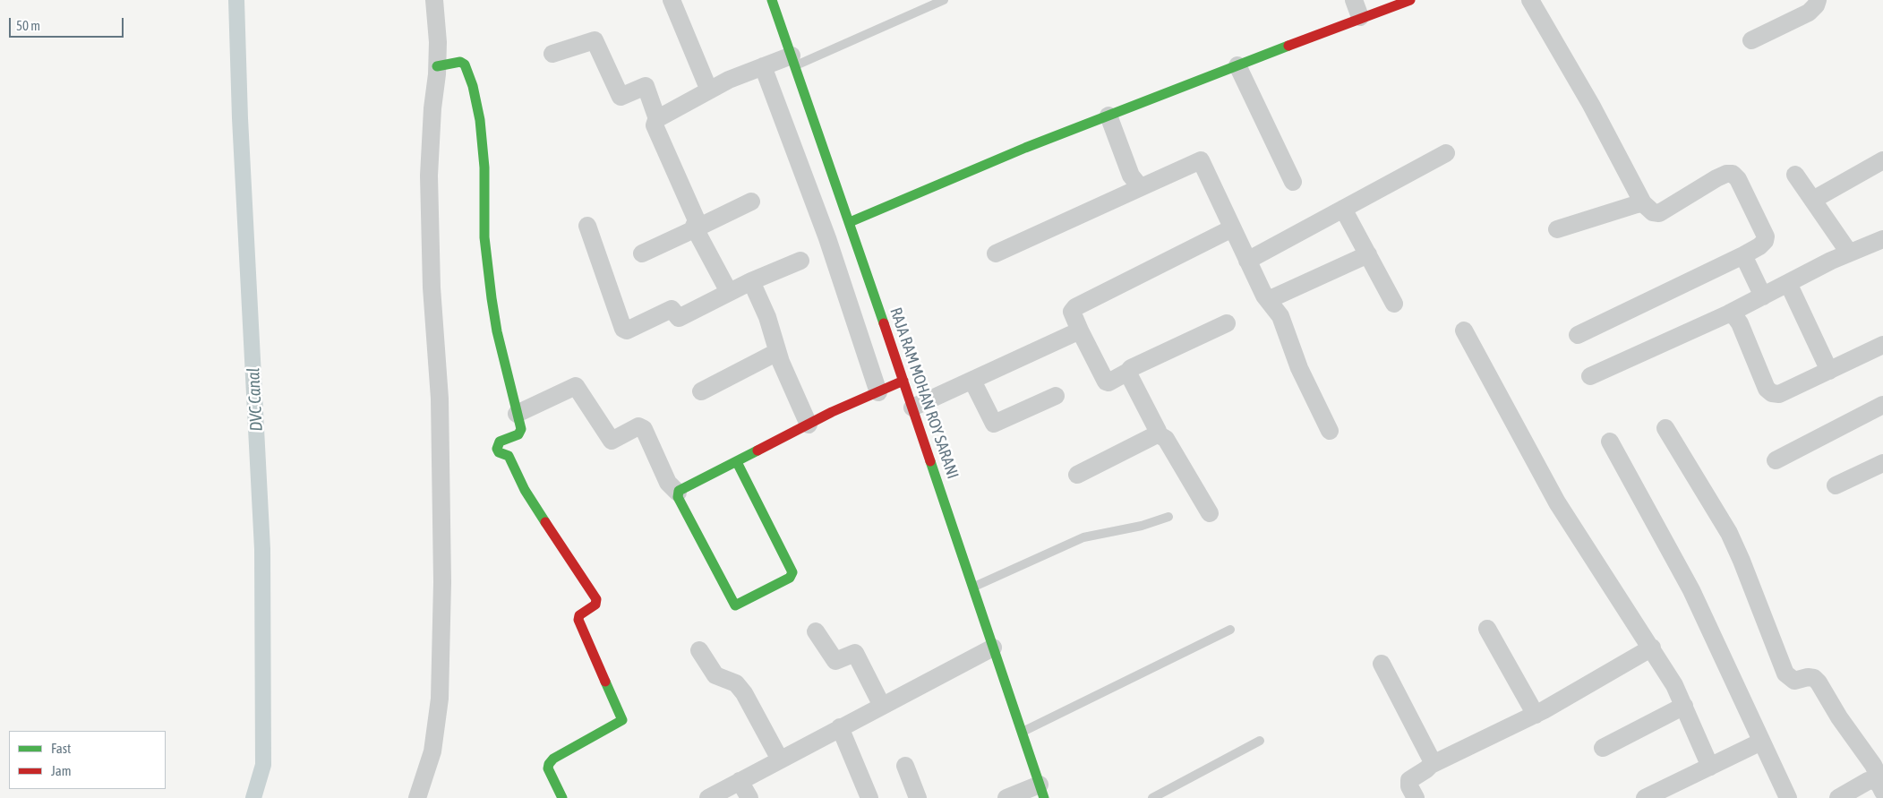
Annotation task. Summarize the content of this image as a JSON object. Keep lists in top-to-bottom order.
{
  "streets": {
    "street": ["RAJA RAM MOHAN ROY SARANI"]
  },
  "water": ["DVC Canal"],
  "legend": ["Fast", "Jam"],
  "scale_bar": "50 m"
}
